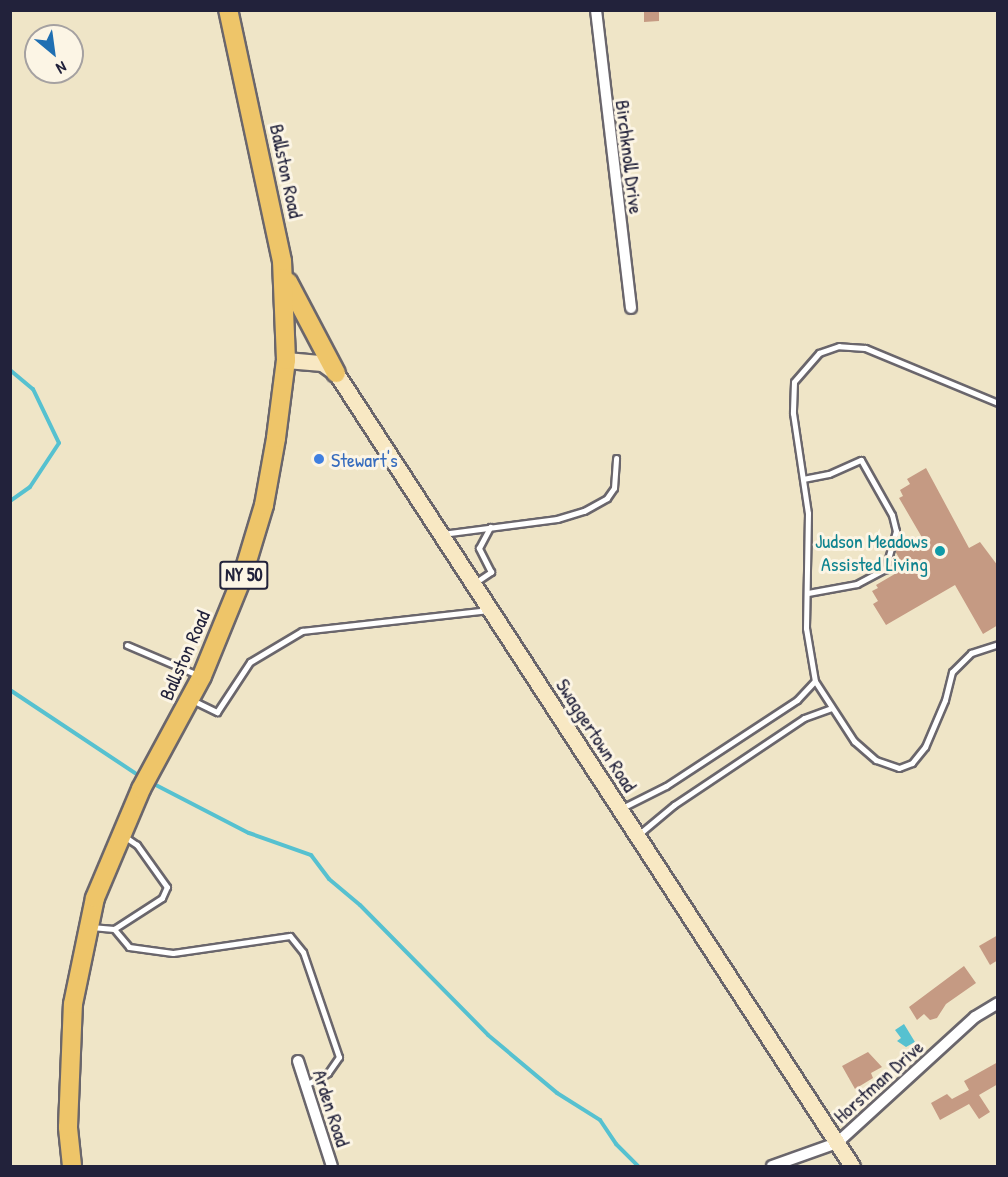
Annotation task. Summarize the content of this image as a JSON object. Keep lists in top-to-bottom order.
{
  "streets": {
    "main road": ["Ballston Road", "NY 50"],
    "street": [
      "Birchknoll Drive",
      "Swaggertown Road",
      "Horstman Drive",
      "Arden Road"
    ]
  },
  "crossings": [
    ["Swaggertown Road", "Horstman Drive"]
  ],
  "places": ["Stewart's", "Judson Meadows Assisted Living"],
  "north": "bottom right"
}
